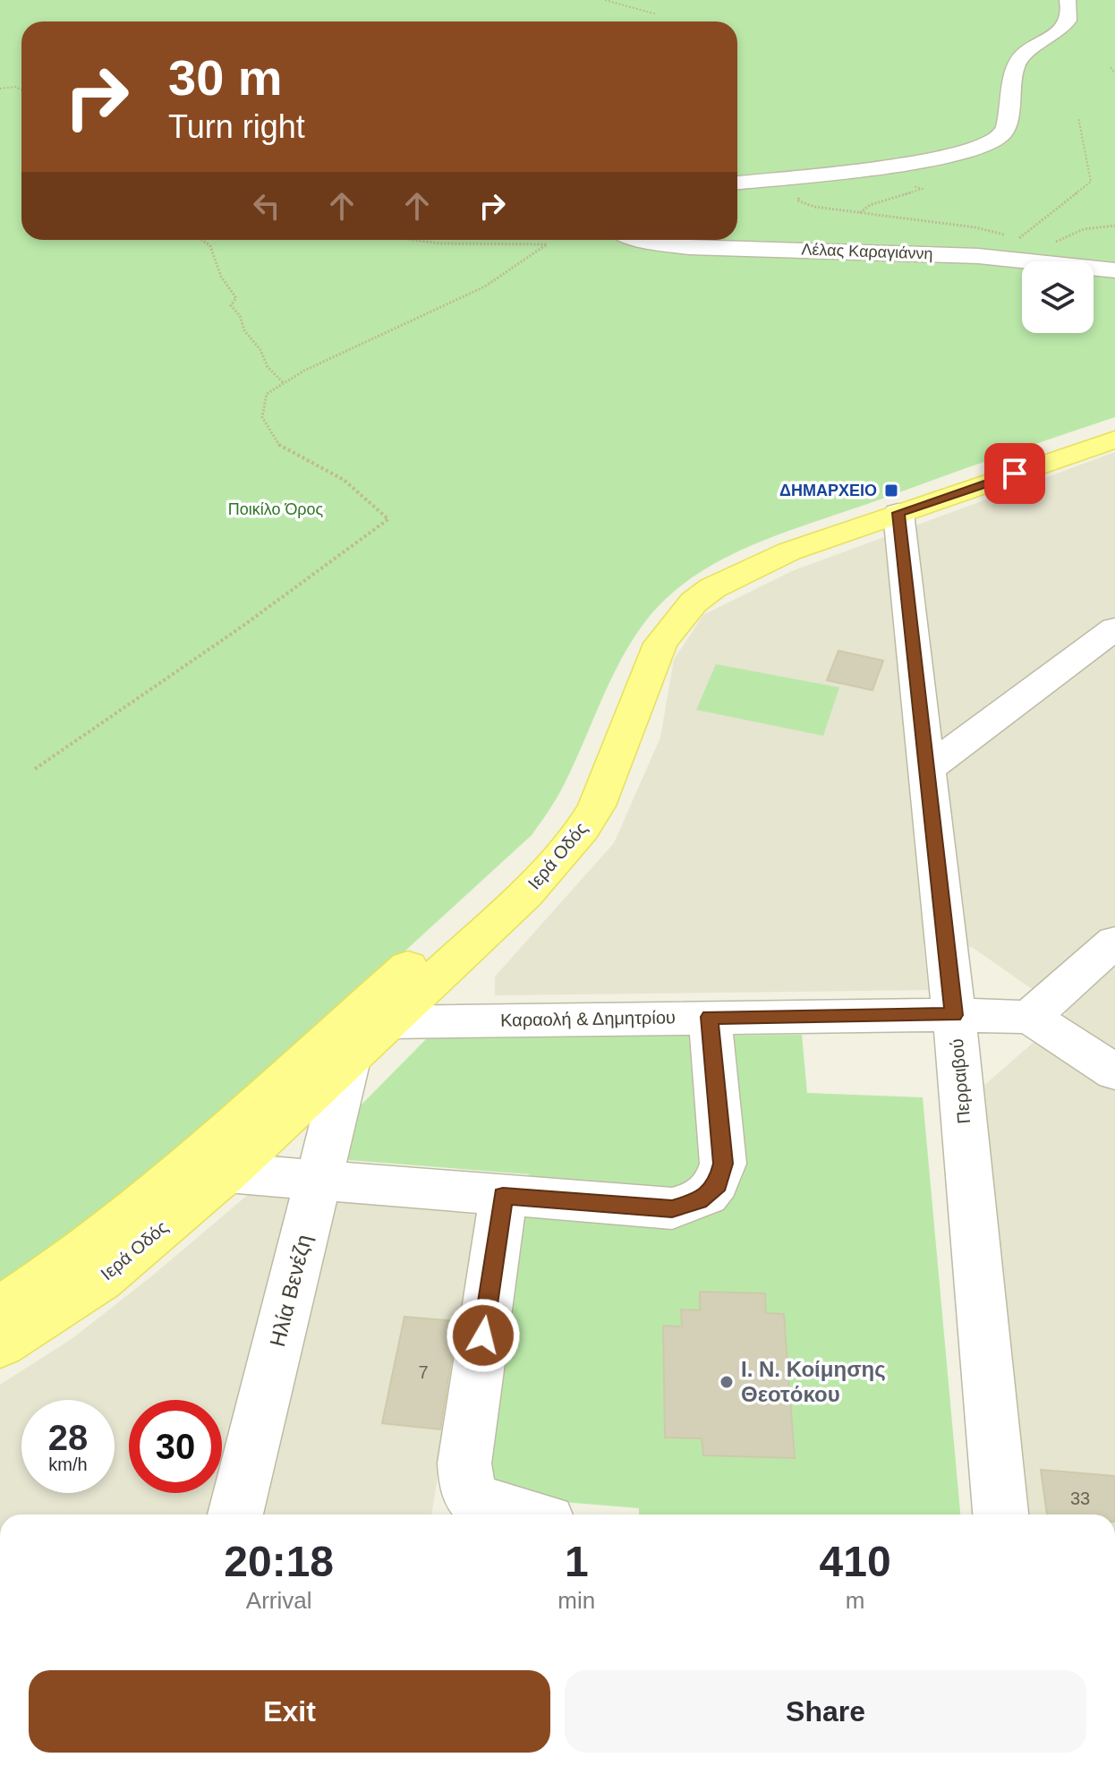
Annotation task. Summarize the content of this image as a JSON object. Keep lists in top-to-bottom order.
{
  "streets": {
    "main road": ["Ιερά Οδός"],
    "street": [
      "Λέλας Καραγιάννη",
      "Καραολή & Δημητρίου",
      "Περραιβού",
      "Ηλία Βενέζη"
    ]
  },
  "crossings": [
    ["Ιερά Οδός", "Καραολή & Δημητρίου"],
    ["Ιερά Οδός", "Περραιβού"],
    ["Ιερά Οδός", "Ηλία Βενέζη"],
    ["Καραολή & Δημητρίου", "Περραιβού"]
  ],
  "parks": ["Ποικίλο Όρος"],
  "places": {
    "transit": ["ΔΗΜΑΡΧΕΙΟ"],
    "other": ["Ι. Ν. Κοίμησης Θεοτόκου"]
  },
  "house_numbers": ["7", "33"],
  "page": {
    "turn": ["30 m", "Turn right"],
    "speed": "28 km/h",
    "limit": "30",
    "eta": [
      "20:18",
      "Arrival",
      "1",
      "min",
      "410",
      "m"
    ],
    "buttons": ["Exit", "Share"]
  }
}
